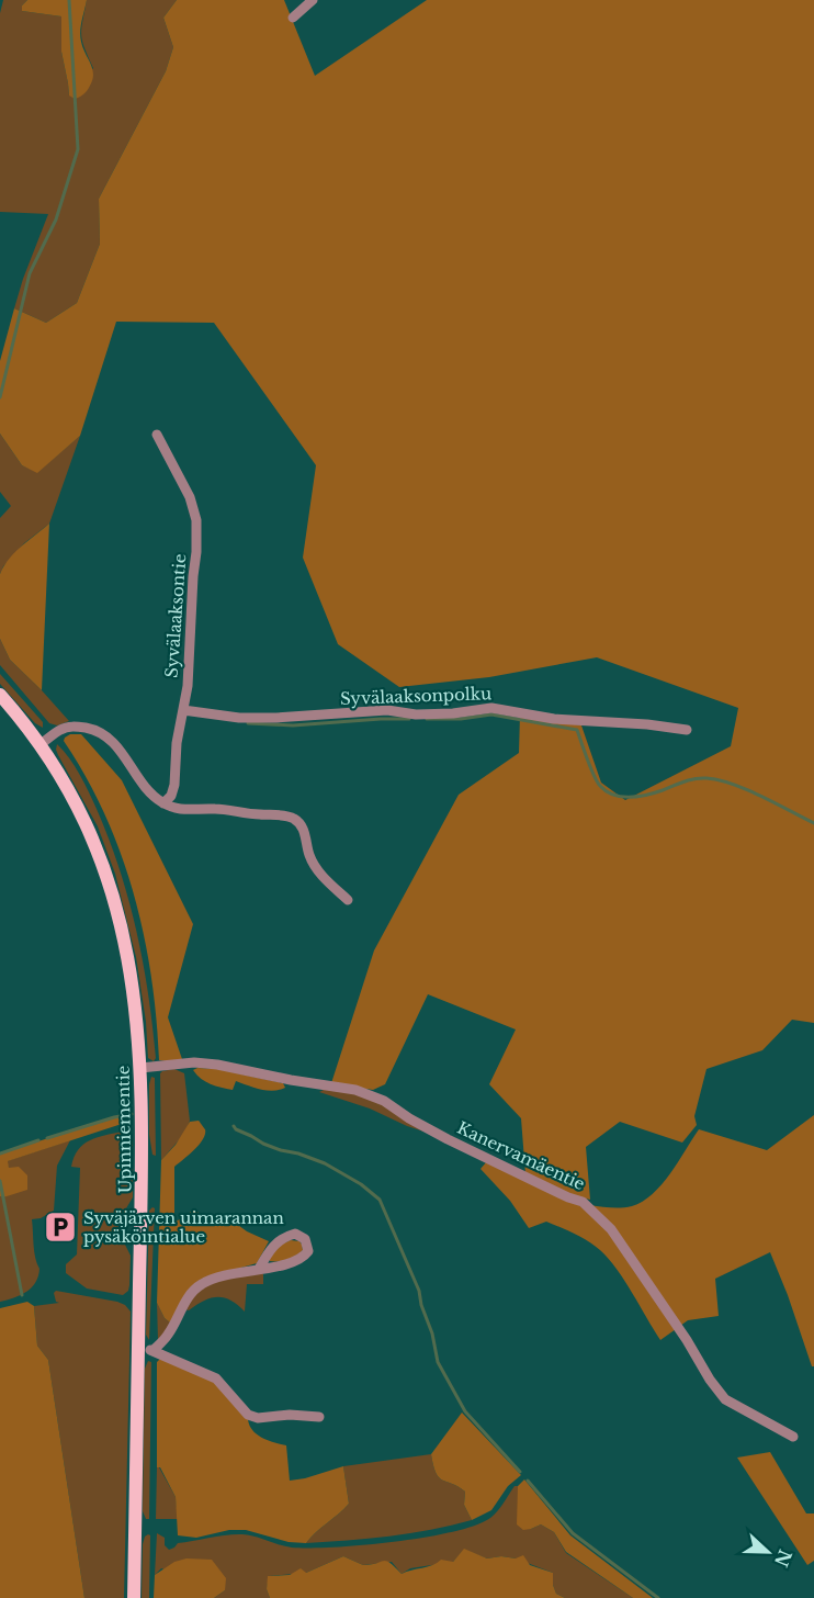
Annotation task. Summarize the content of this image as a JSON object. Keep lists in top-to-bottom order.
{
  "streets": {
    "main road": ["Upinniementie"],
    "street": ["Syvälaaksontie", "Syvälaaksonpolku", "Kanervamäentie"]
  },
  "crossings": [
    ["Syvälaaksontie", "Syvälaaksonpolku"],
    ["Upinniementie", "Kanervamäentie"]
  ],
  "places": {
    "parking": ["Syväjärven uimarannan pysäköintialue"]
  },
  "north": "right"
}
